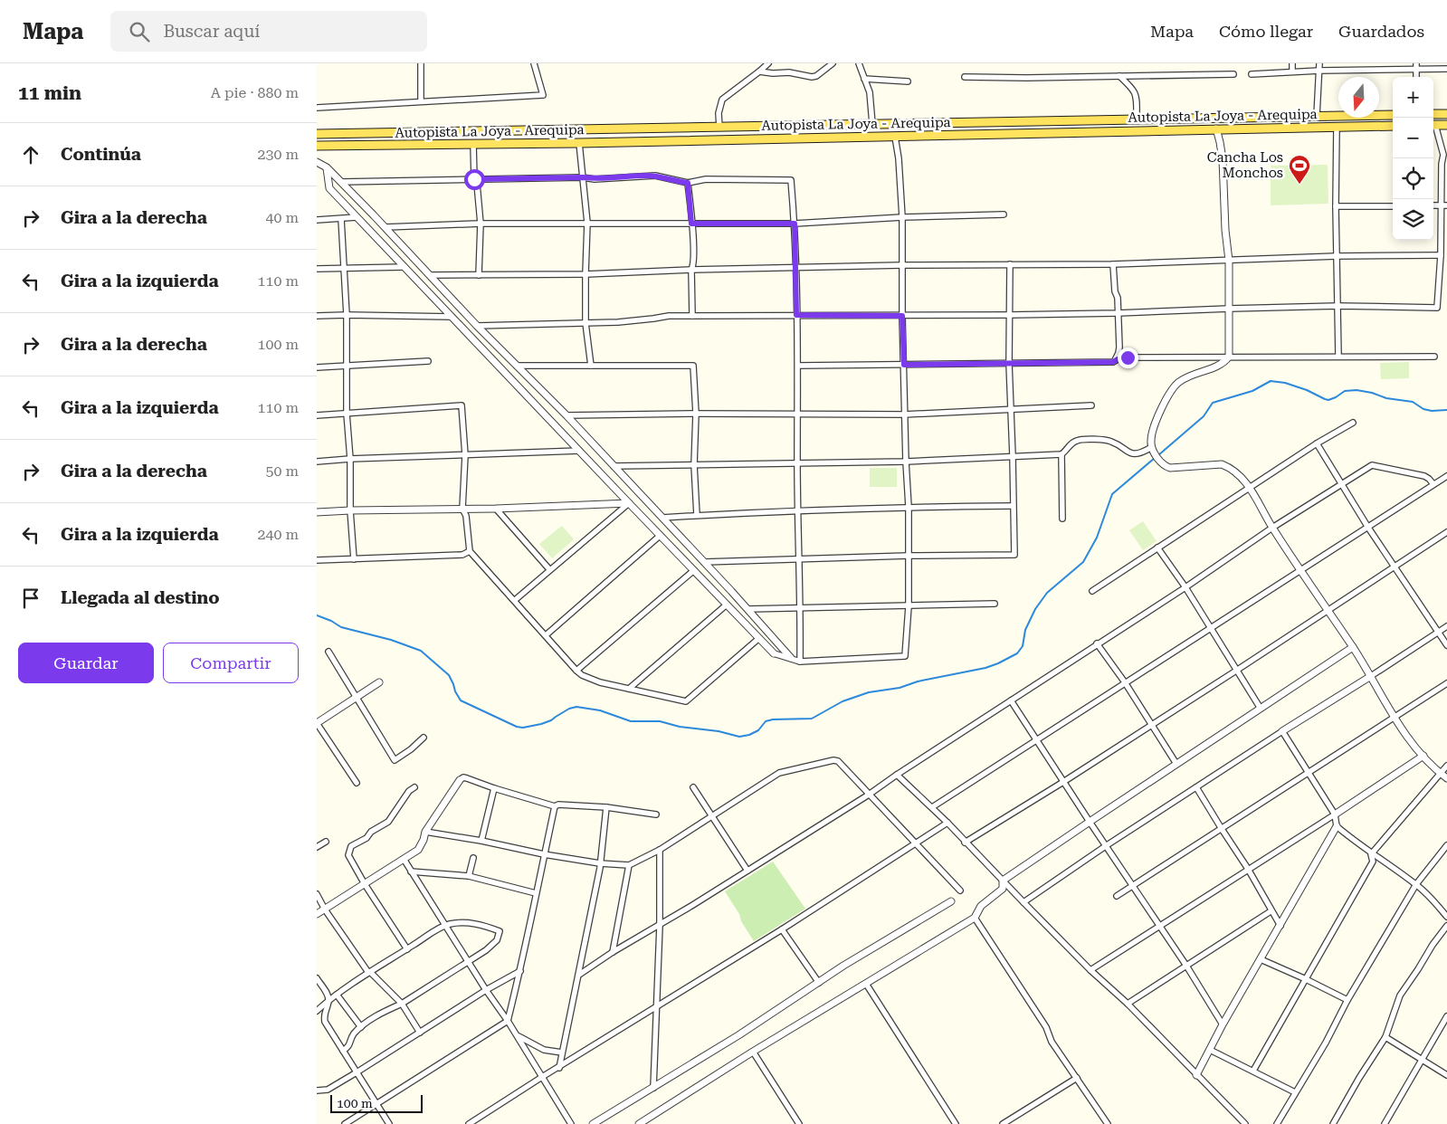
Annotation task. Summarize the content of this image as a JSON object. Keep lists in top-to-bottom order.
{
  "streets": {
    "main road": ["Autopista La Joya - Arequipa"]
  },
  "places": {
    "sports": ["Cancha Los Monchos"]
  },
  "scale_bar": "100 m",
  "north": "bottom",
  "page": {
    "header": "Mapa",
    "search": "Buscar aquí",
    "nav": ["Mapa", "Cómo llegar", "Guardados"],
    "heading": ["11 min", "A pie · 880 m"],
    "map_buttons": ["+", "−"],
    "list": [
      ["Continúa", "230 m"],
      ["Gira a la derecha", "40 m"],
      ["Gira a la izquierda", "110 m"],
      ["Gira a la derecha", "100 m"],
      ["Gira a la izquierda", "110 m"],
      ["Gira a la derecha", "50 m"],
      ["Gira a la izquierda", "240 m"],
      "Llegada al destino"
    ],
    "buttons": ["Guardar", "Compartir"],
    "scale": "100 m"
  }
}
